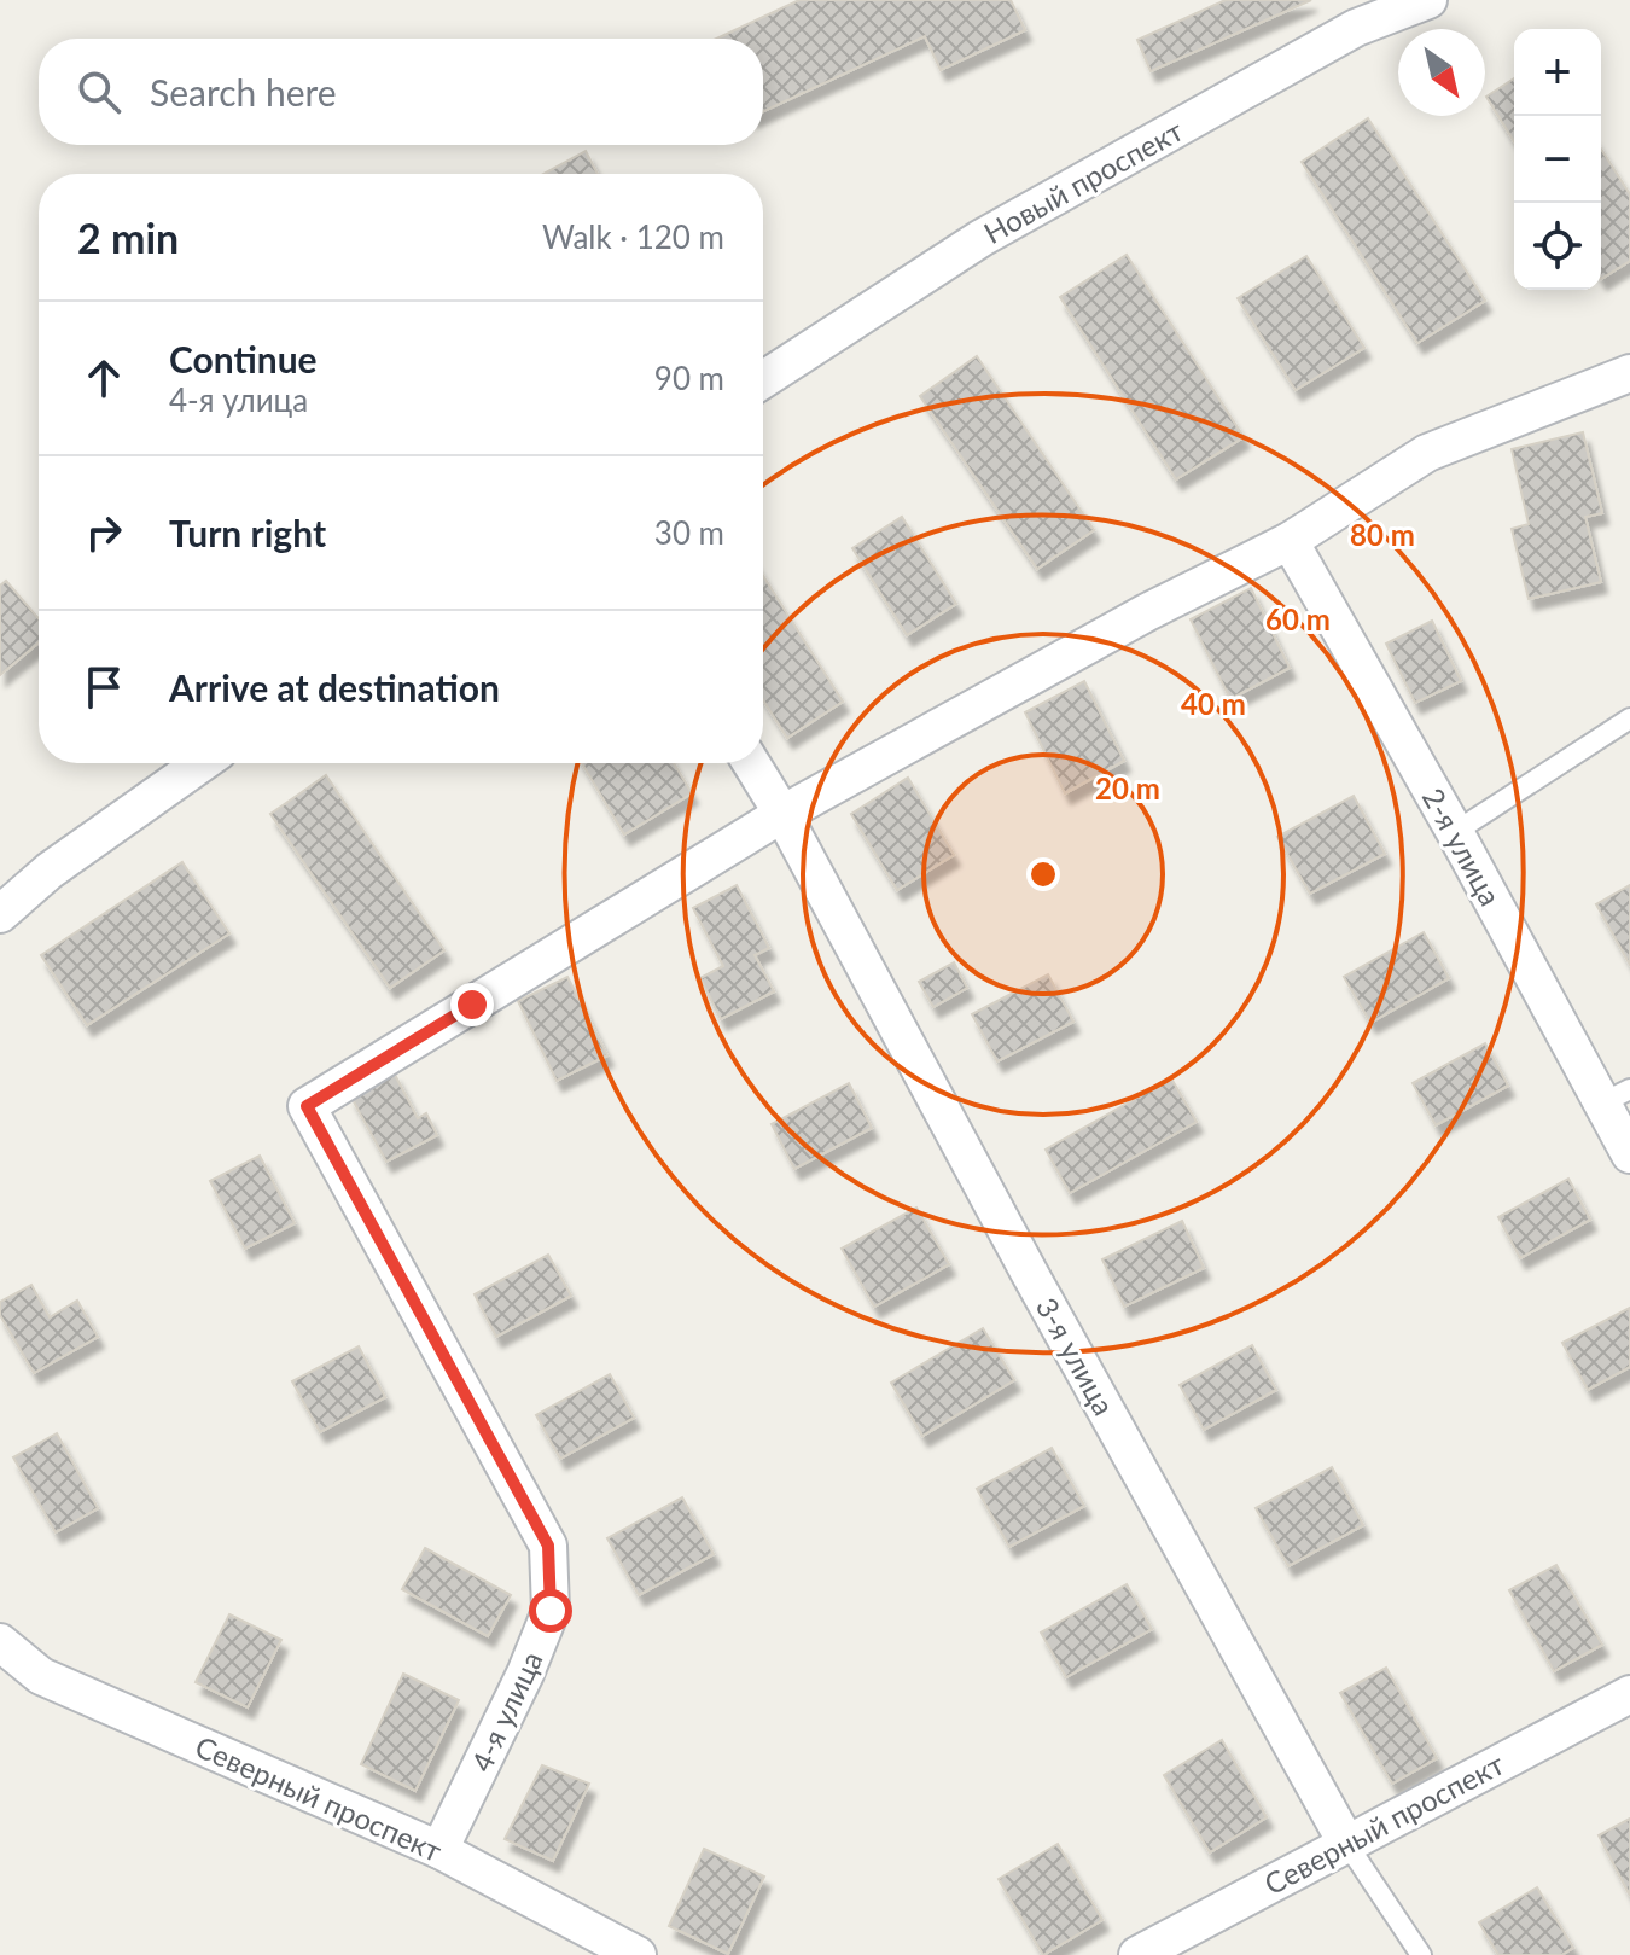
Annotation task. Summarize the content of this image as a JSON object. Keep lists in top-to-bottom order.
{
  "streets": {
    "street": [
      "Новый проспект",
      "2-я улица",
      "3-я улица",
      "4-я улица",
      "Северный проспект"
    ]
  },
  "crossings": [
    ["3-я улица", "4-я улица"],
    ["3-я улица", "Северный проспект"],
    ["4-я улица", "Северный проспект"]
  ],
  "north": "bottom right",
  "page": {
    "map_buttons": ["+", "−"],
    "search": "Search here",
    "heading": ["2 min", "Walk · 120 m"],
    "list": [
      ["Continue", "4-я улица", "90 m"],
      ["Turn right", "30 m"],
      "Arrive at destination"
    ]
  },
  "rings": [
    "80 m",
    "60 m",
    "40 m",
    "20 m"
  ]
}
